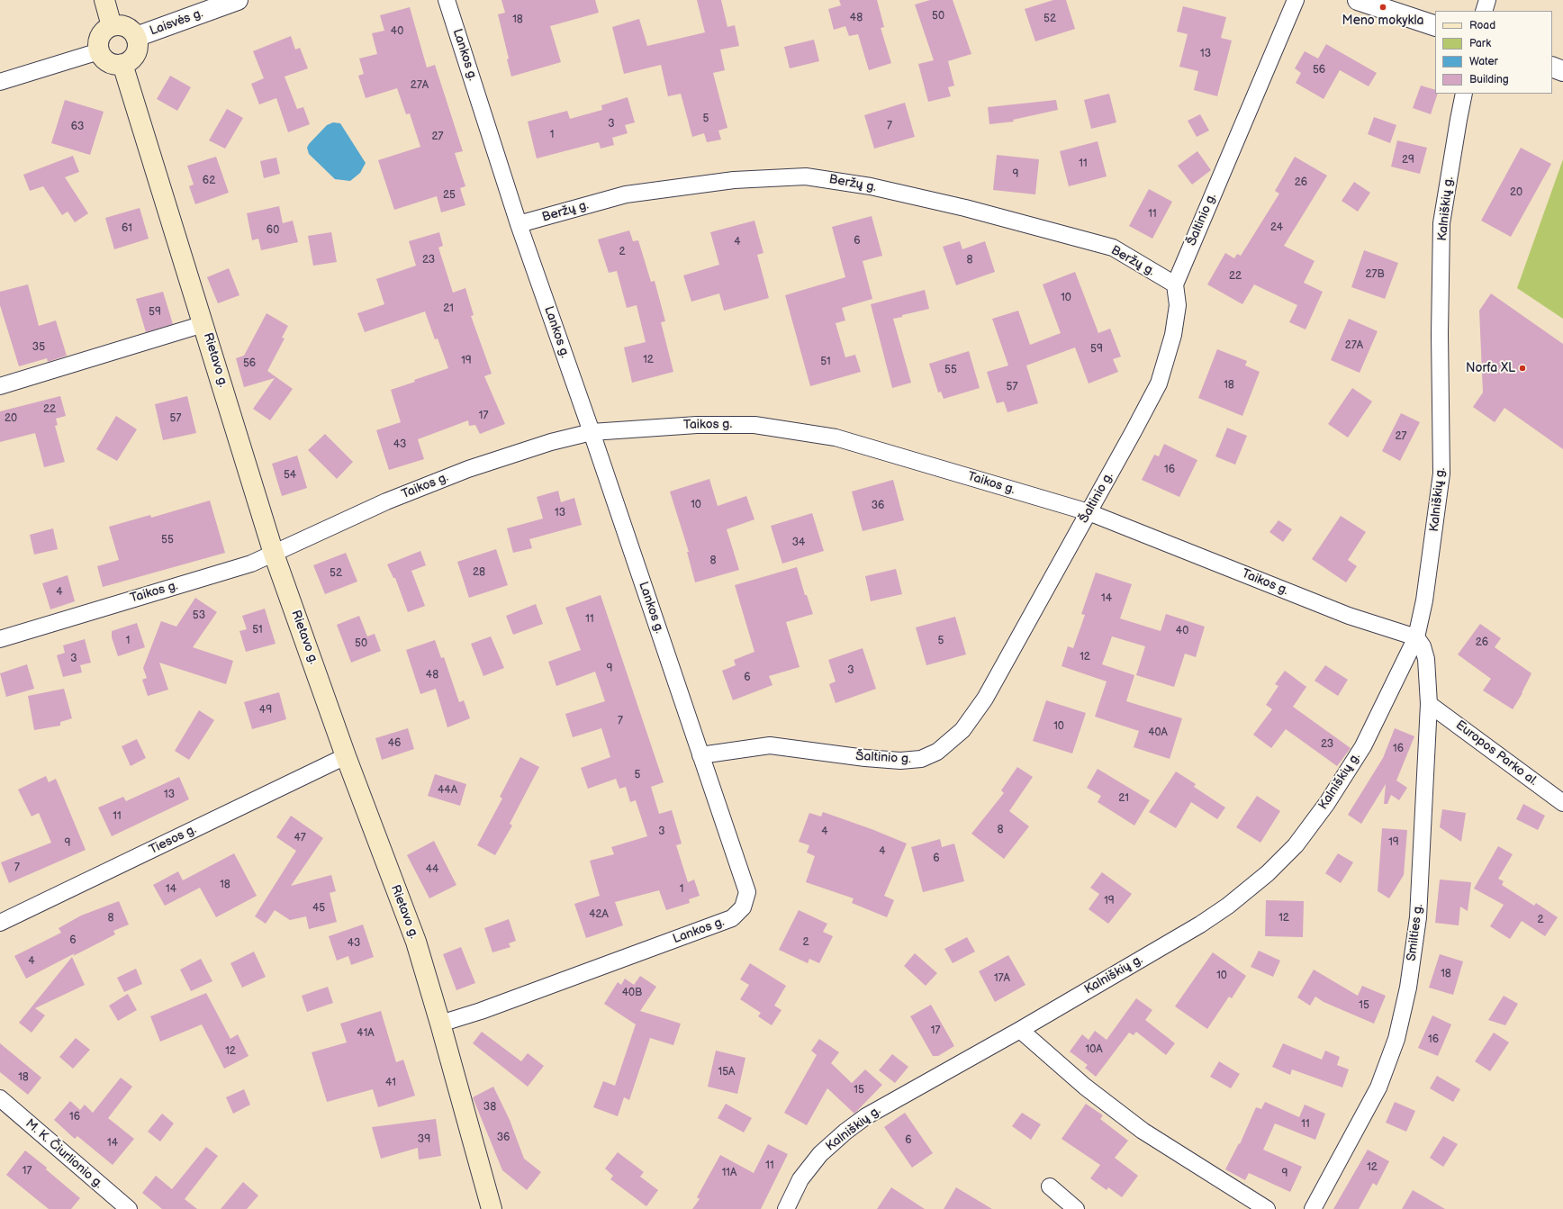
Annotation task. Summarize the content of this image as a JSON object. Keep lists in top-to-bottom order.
{
  "streets": {
    "main road": ["Rietavo g."],
    "street": [
      "Laisvės g.",
      "Lankos g.",
      "Beržų g.",
      "Kalniškių g.",
      "Šaltinio g.",
      "Taikos g.",
      "Europos Parko al.",
      "Tiesos g.",
      "Smilties g.",
      "M. K. Čiurlionio g."
    ]
  },
  "crossings": [
    ["Laisvės g.", "Rietavo g."],
    ["Lankos g.", "Beržų g."],
    ["Lankos g.", "Šaltinio g."],
    ["Lankos g.", "Rietavo g."],
    ["Lankos g.", "Taikos g."],
    ["Beržų g.", "Šaltinio g."],
    ["Kalniškių g.", "Taikos g."],
    ["Kalniškių g.", "Smilties g."],
    ["Šaltinio g.", "Taikos g."],
    ["Rietavo g.", "Taikos g."],
    ["Rietavo g.", "Tiesos g."],
    ["Taikos g.", "Smilties g."],
    ["Europos Parko al.", "Smilties g."]
  ],
  "places": ["Meno mokykla", "Norfa XL"],
  "house_numbers": [
    "50",
    "48",
    "52",
    "18",
    "40",
    "13",
    "56",
    "27A",
    "5",
    "3",
    "7",
    "63",
    "1",
    "27",
    "29",
    "11",
    "9",
    "62",
    "26",
    "20",
    "25",
    "11",
    "24",
    "61",
    "60",
    "6",
    "4",
    "2",
    "23",
    "8",
    "27B",
    "22",
    "10",
    "21",
    "59",
    "27A",
    "35",
    "59",
    "12",
    "19",
    "51",
    "56",
    "55",
    "18",
    "57",
    "22",
    "17",
    "20",
    "57",
    "27",
    "43",
    "16",
    "54",
    "10",
    "36",
    "13",
    "55",
    "34",
    "8",
    "28",
    "52",
    "4",
    "14",
    "53",
    "11",
    "51",
    "40",
    "1",
    "5",
    "26",
    "50",
    "12",
    "3",
    "9",
    "3",
    "48",
    "6",
    "49",
    "7",
    "10",
    "40A",
    "46",
    "23",
    "16",
    "5",
    "44A",
    "13",
    "21",
    "11",
    "8",
    "3",
    "4",
    "47",
    "19",
    "9",
    "4",
    "6",
    "7",
    "44",
    "18",
    "14",
    "1",
    "19",
    "45",
    "42A",
    "8",
    "12",
    "2",
    "6",
    "2",
    "43",
    "4",
    "18",
    "10",
    "17A",
    "40B",
    "15",
    "17",
    "41A",
    "16",
    "10A",
    "12",
    "15A",
    "18",
    "41",
    "15",
    "38",
    "16",
    "11",
    "36",
    "39",
    "6",
    "14",
    "11",
    "12",
    "17",
    "11A",
    "9"
  ],
  "legend": [
    "Road",
    "Park",
    "Water",
    "Building"
  ]
}
